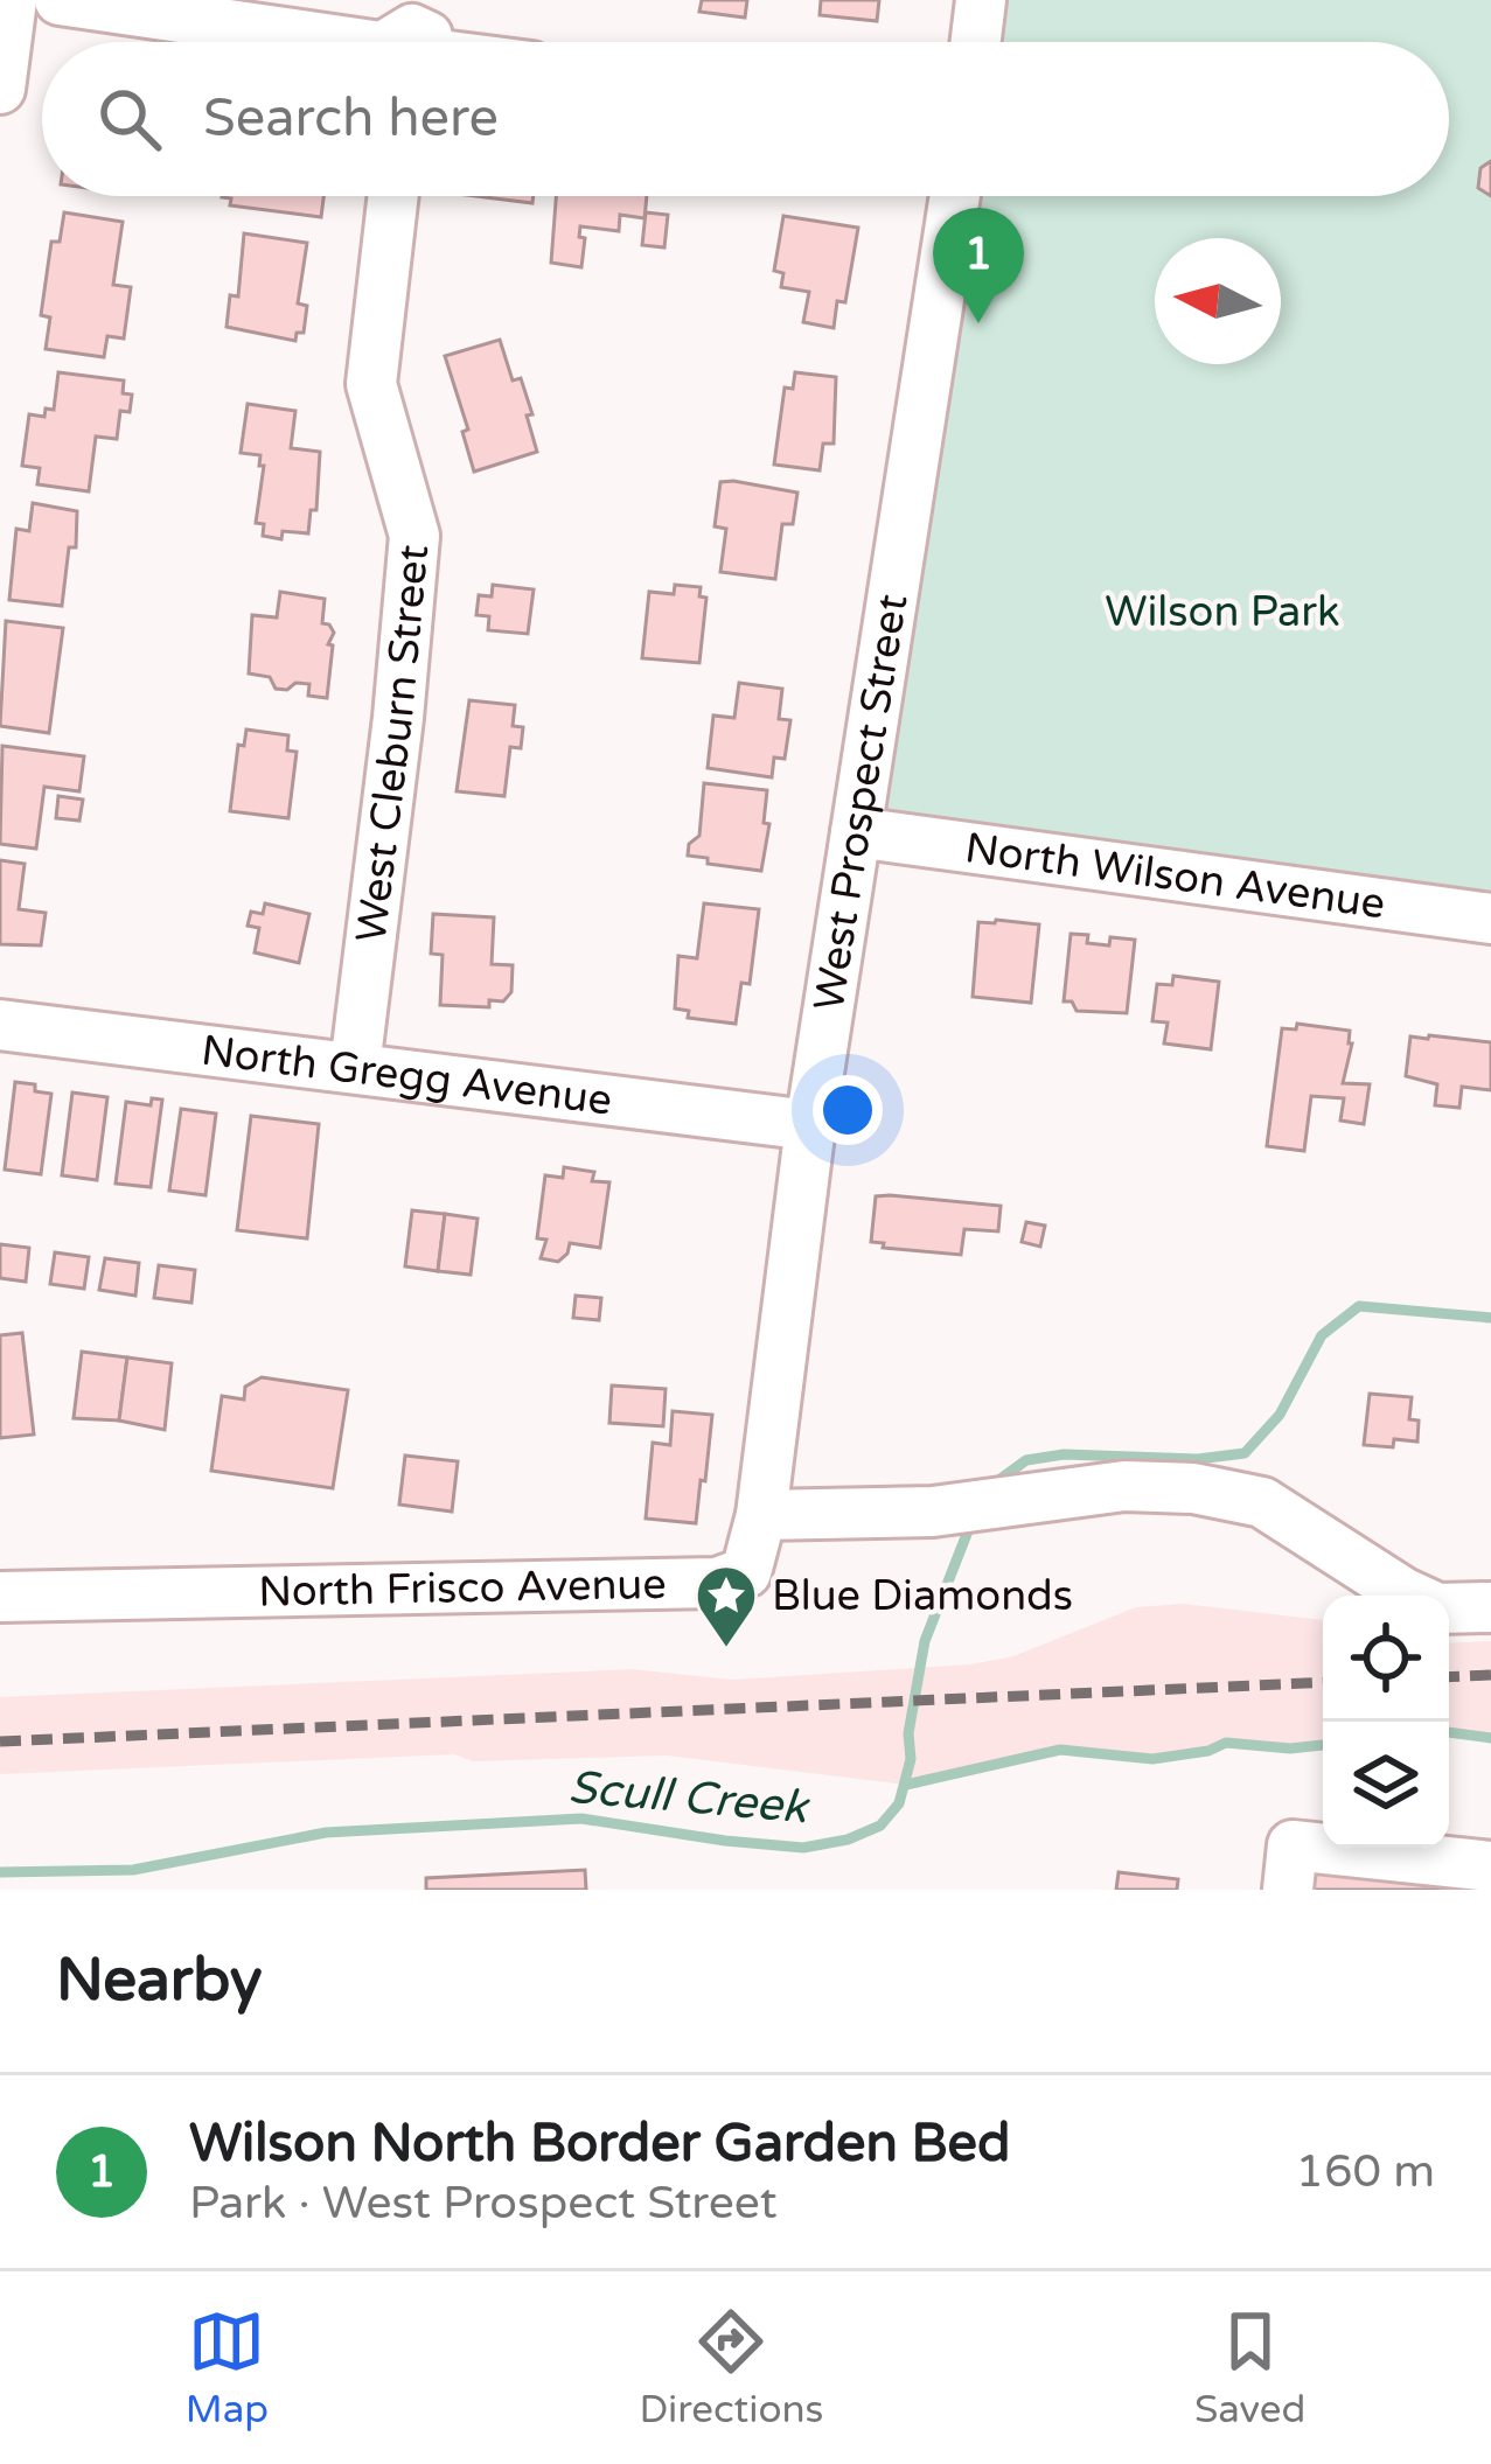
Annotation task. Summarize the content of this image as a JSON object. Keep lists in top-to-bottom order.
{
  "streets": {
    "street": [
      "West Cleburn Street",
      "West Prospect Street",
      "North Wilson Avenue",
      "North Gregg Avenue",
      "North Frisco Avenue"
    ]
  },
  "crossings": [
    ["West Cleburn Street", "North Gregg Avenue"],
    ["West Prospect Street", "North Wilson Avenue"],
    ["West Prospect Street", "North Gregg Avenue"],
    ["West Prospect Street", "North Frisco Avenue"]
  ],
  "water": ["Scull Creek"],
  "parks": ["Wilson Park"],
  "places": {
    "place": ["Blue Diamonds"]
  },
  "north": "left",
  "page": {
    "search": "Search here",
    "pins": "1",
    "heading": "Nearby",
    "list": [
      {
        "mark": "1",
        "name": "Wilson North Border Garden Bed",
        "note": "Park · West Prospect Street",
        "value": "160 m"
      }
    ],
    "nav": ["Map", "Directions", "Saved"]
  }
}
